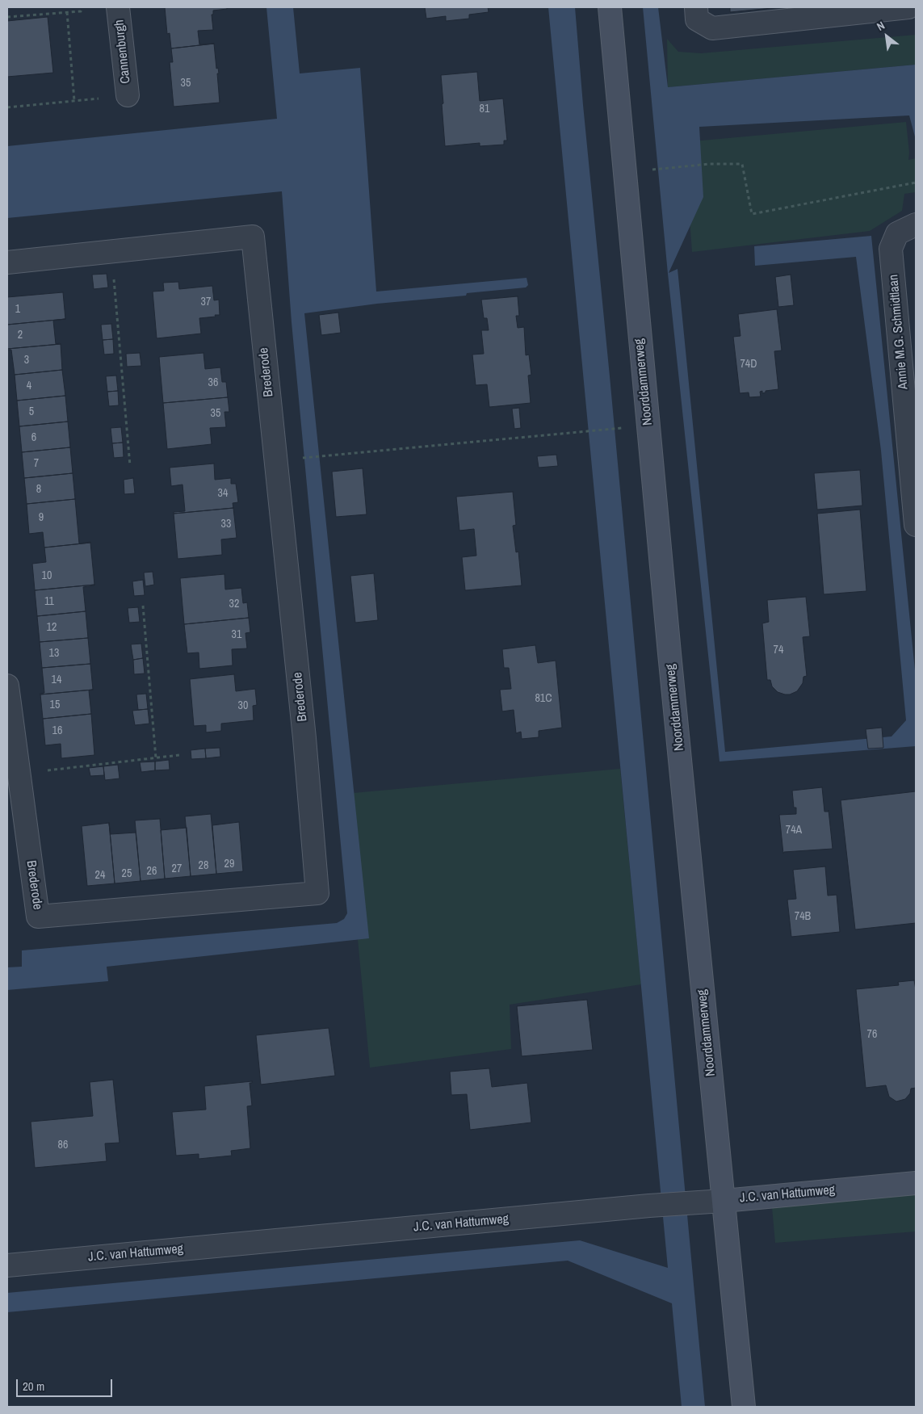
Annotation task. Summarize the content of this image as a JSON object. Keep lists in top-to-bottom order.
{
  "streets": {
    "street": [
      "Cannenburgh",
      "Annie M.G. Schmidtlaan",
      "Brederode",
      "Noorddammerweg",
      "J.C. van Hattumweg"
    ]
  },
  "crossings": [
    ["Noorddammerweg", "J.C. van Hattumweg"]
  ],
  "house_numbers": [
    "35",
    "81",
    "37",
    "1",
    "2",
    "3",
    "74D",
    "36",
    "4",
    "5",
    "35",
    "6",
    "7",
    "8",
    "34",
    "9",
    "33",
    "10",
    "11",
    "32",
    "12",
    "31",
    "74",
    "13",
    "14",
    "81C",
    "15",
    "30",
    "16",
    "74A",
    "29",
    "28",
    "27",
    "26",
    "25",
    "24",
    "74B",
    "76",
    "86"
  ],
  "scale_bar": "20 m",
  "north": "top left"
}
